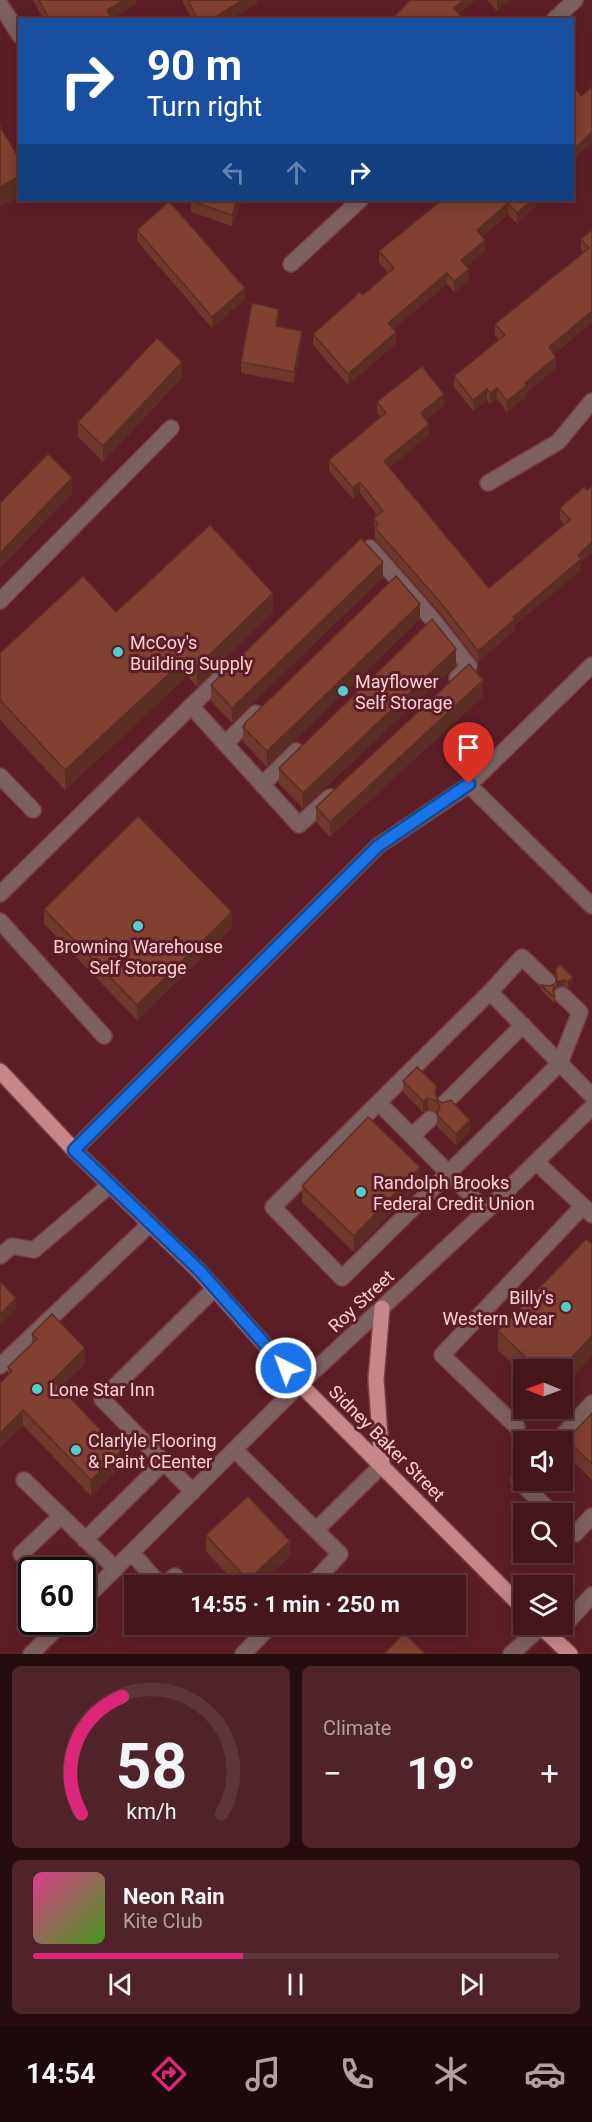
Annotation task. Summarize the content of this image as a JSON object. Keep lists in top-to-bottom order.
{
  "streets": {
    "main road": ["Sidney Baker Street"],
    "street": ["Roy Street"]
  },
  "crossings": [
    ["Roy Street", "Sidney Baker Street"]
  ],
  "places": [
    "McCoy's Building Supply",
    "Mayflower Self Storage",
    "Browning Warehouse Self Storage",
    "Randolph Brooks Federal Credit Union",
    "Billy's Western Wear",
    "Lone Star Inn",
    "Clarlyle Flooring & Paint CEenter"
  ],
  "north": "left",
  "page": {
    "turn": ["90 m", "Turn right"],
    "limit": "60",
    "trip": "14:55 · 1 min · 250 m",
    "tile": "Climate",
    "heat": ["−", "19°", "+"],
    "song": ["Neon Rain", "Kite Club"],
    "tabs": "14:54",
    "gauge": ["58", "km/h"]
  }
}
